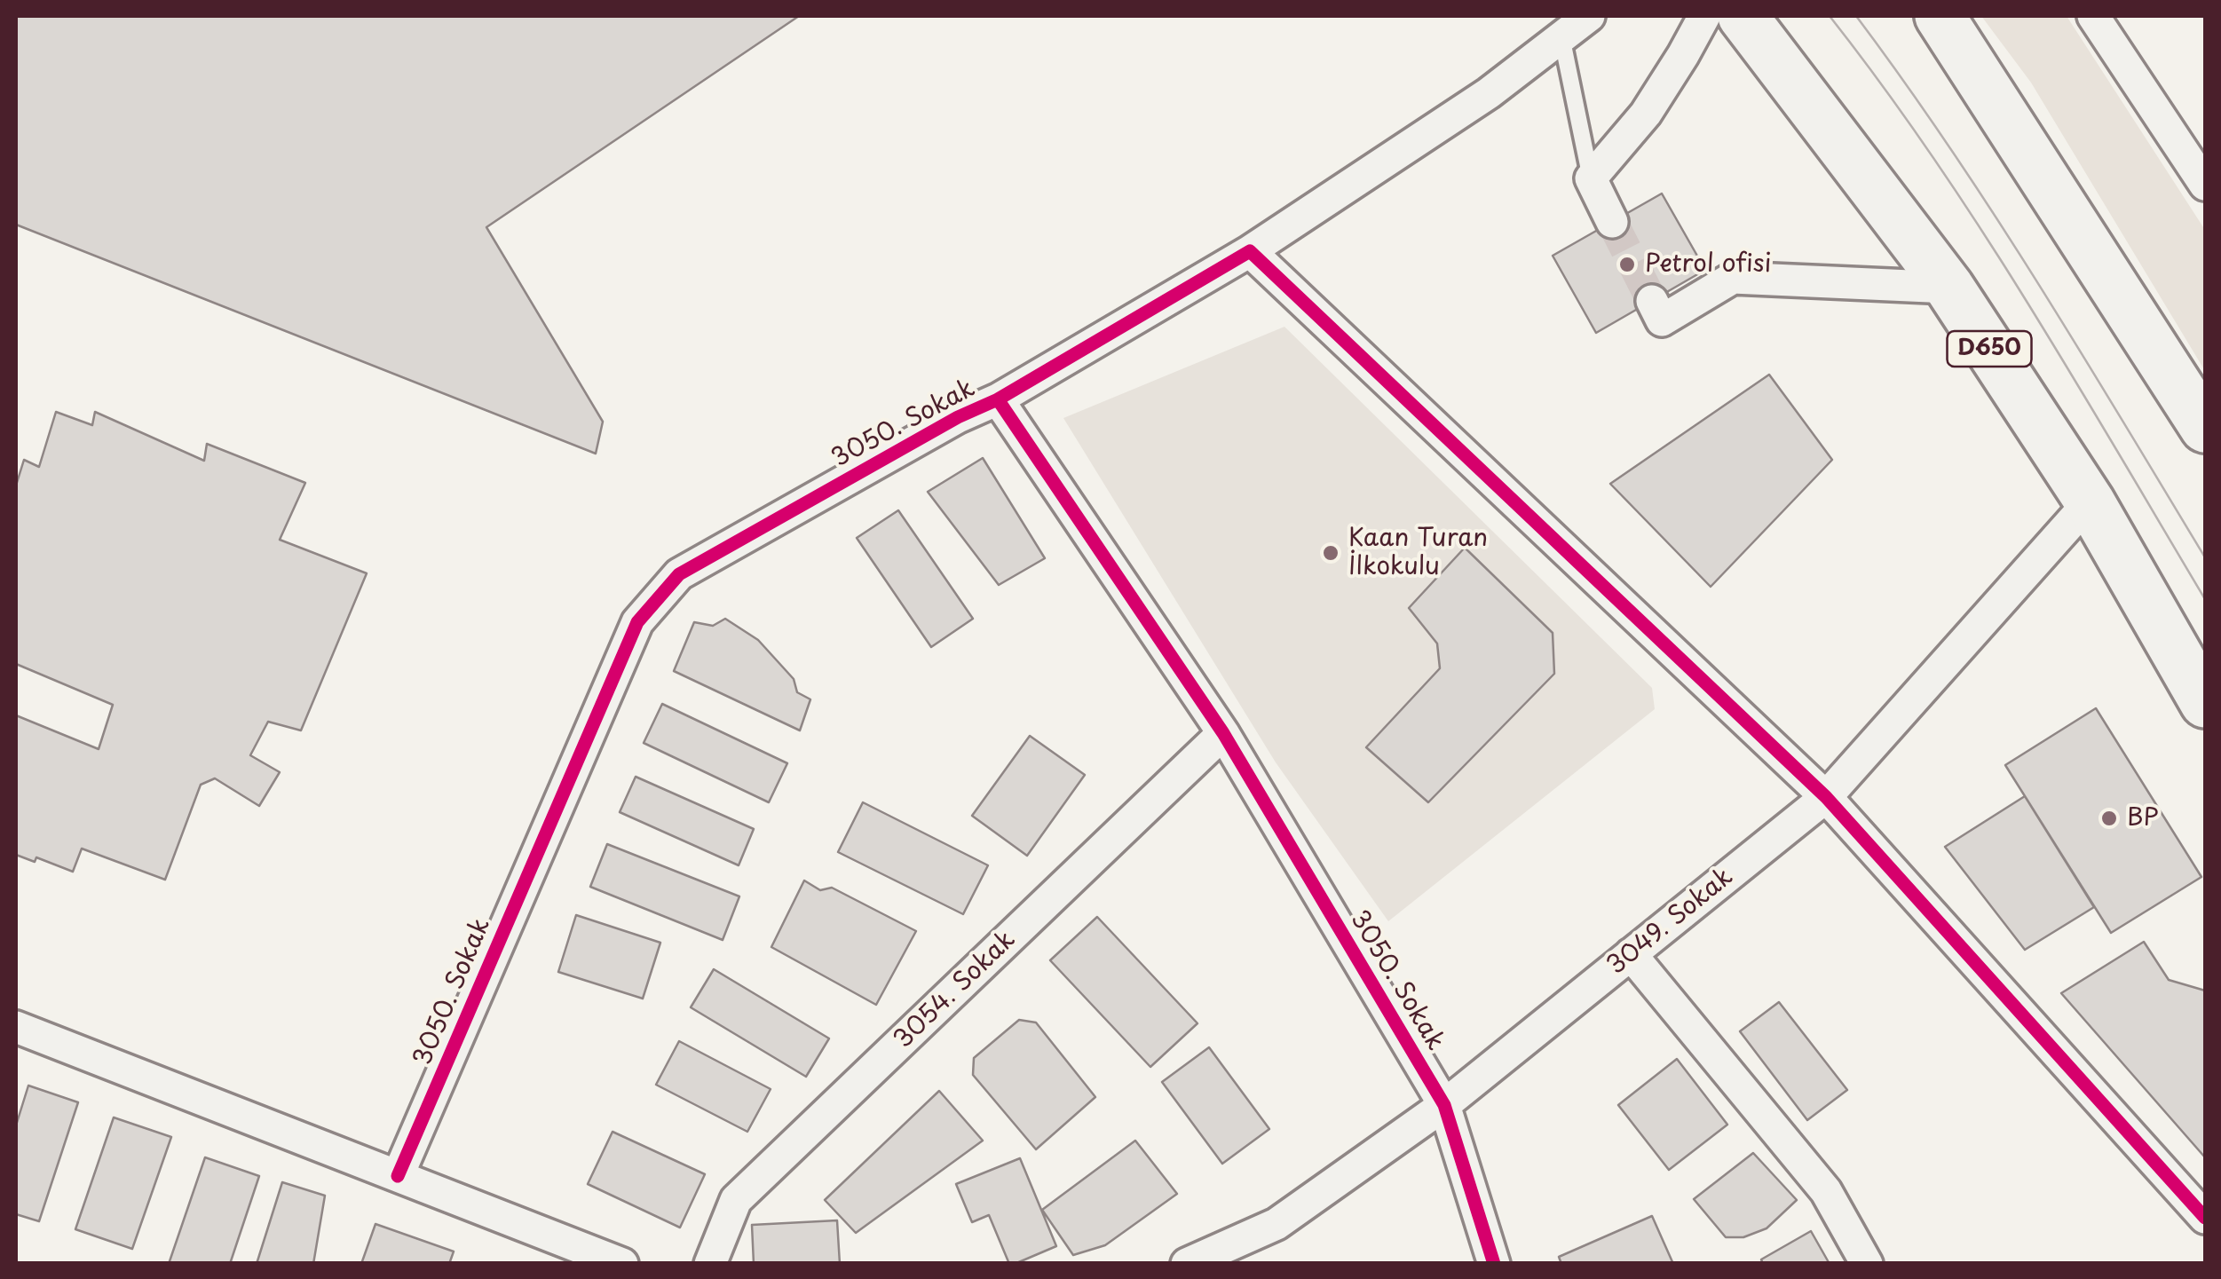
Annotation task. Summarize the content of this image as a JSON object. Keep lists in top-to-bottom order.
{
  "streets": {
    "highway": ["D650"],
    "street": ["3050. Sokak", "3049. Sokak", "3054. Sokak"]
  },
  "crossings": [
    ["D650", "3049. Sokak"],
    ["3050. Sokak", "3049. Sokak"],
    ["3050. Sokak", "3054. Sokak"]
  ],
  "places": ["Petrol ofisi", "Kaan Turan İlkokulu", "BP"]
}
